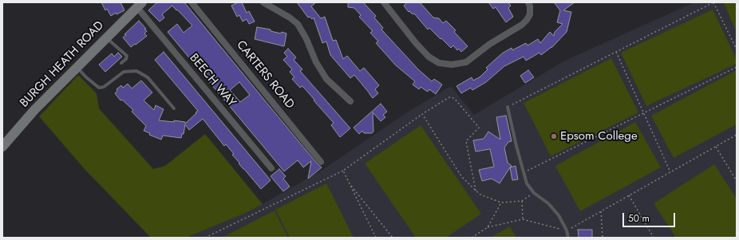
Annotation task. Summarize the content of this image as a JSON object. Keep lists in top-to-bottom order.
{
  "streets": {
    "main road": ["BURGH HEATH ROAD"],
    "street": ["CARTERS ROAD", "BEECH WAY"]
  },
  "crossings": [
    ["BURGH HEATH ROAD", "BEECH WAY"]
  ],
  "places": ["Epsom College"],
  "scale_bar": "50 m"
}
